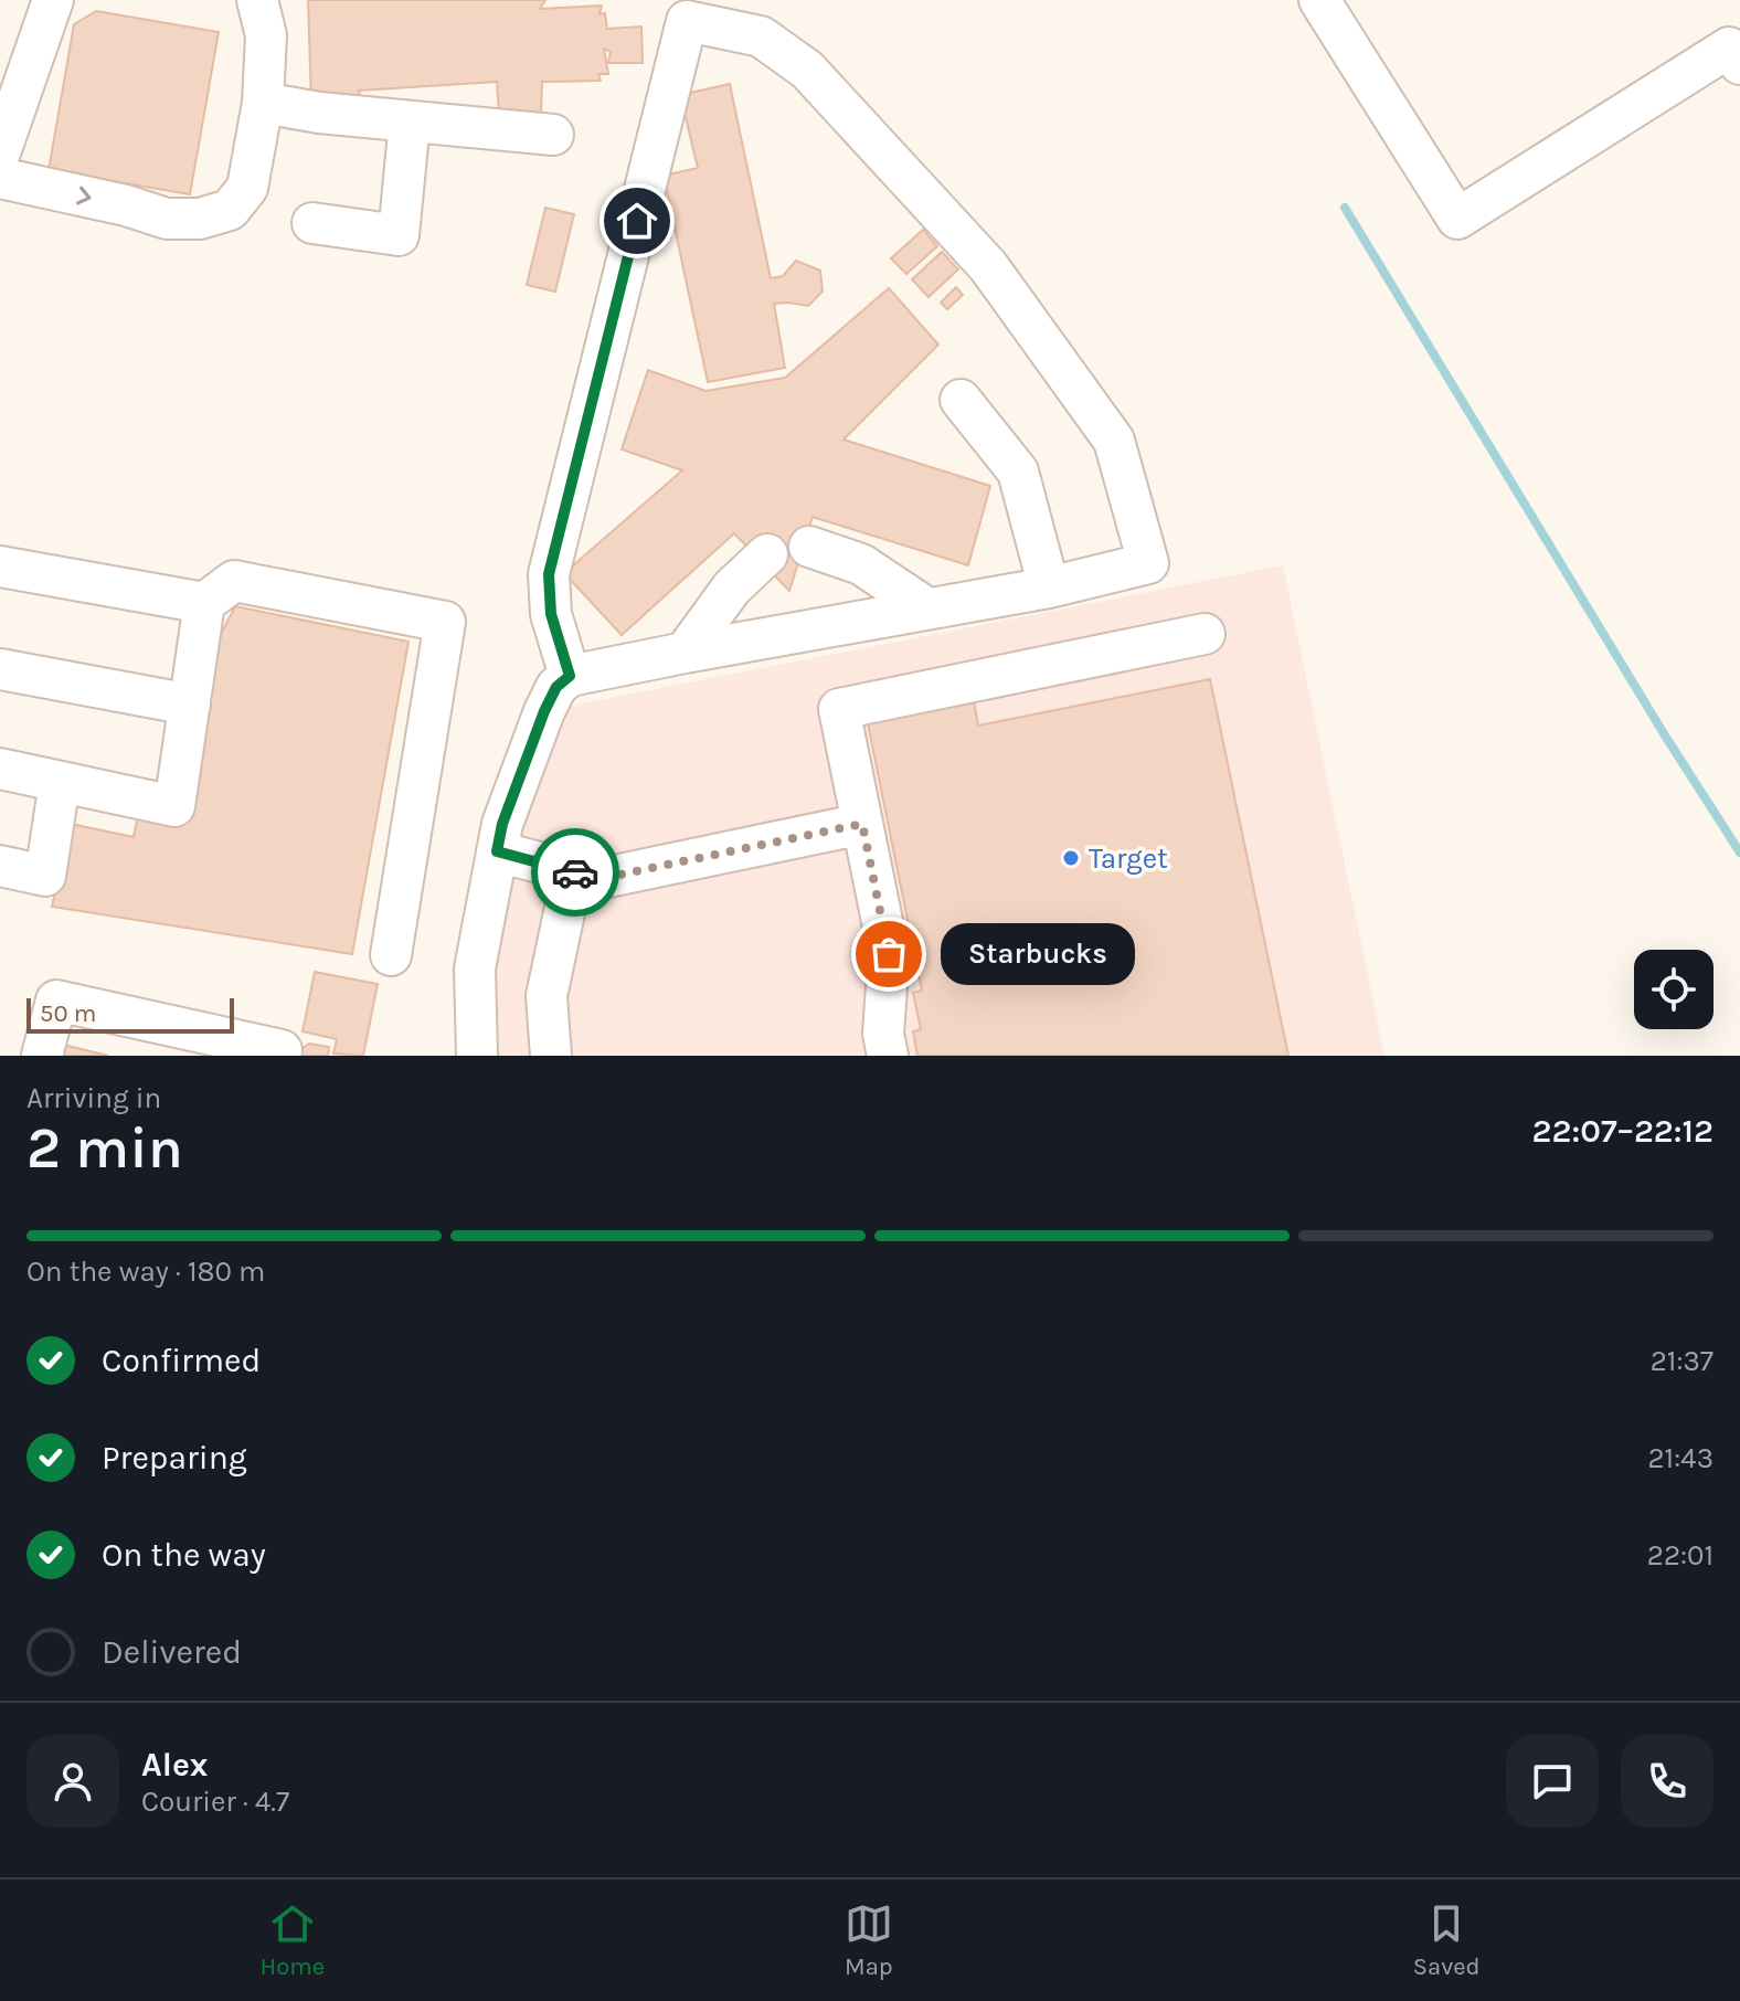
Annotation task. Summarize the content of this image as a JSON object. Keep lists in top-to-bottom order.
{
  "places": ["Target", "Starbucks"],
  "scale_bar": "50 m",
  "page": {
    "bubble": "Starbucks",
    "scale": "50 m",
    "heading": ["2 min", "Arriving in", "22:07–22:12"],
    "panel": ["Alex", "Courier · 4.7"],
    "bar": "On the way · 180 m",
    "list": [
      ["Confirmed", "21:37"],
      ["Preparing", "21:43"],
      ["On the way", "22:01"],
      "Delivered"
    ],
    "tabs": ["Home", "Map", "Saved"]
  }
}
